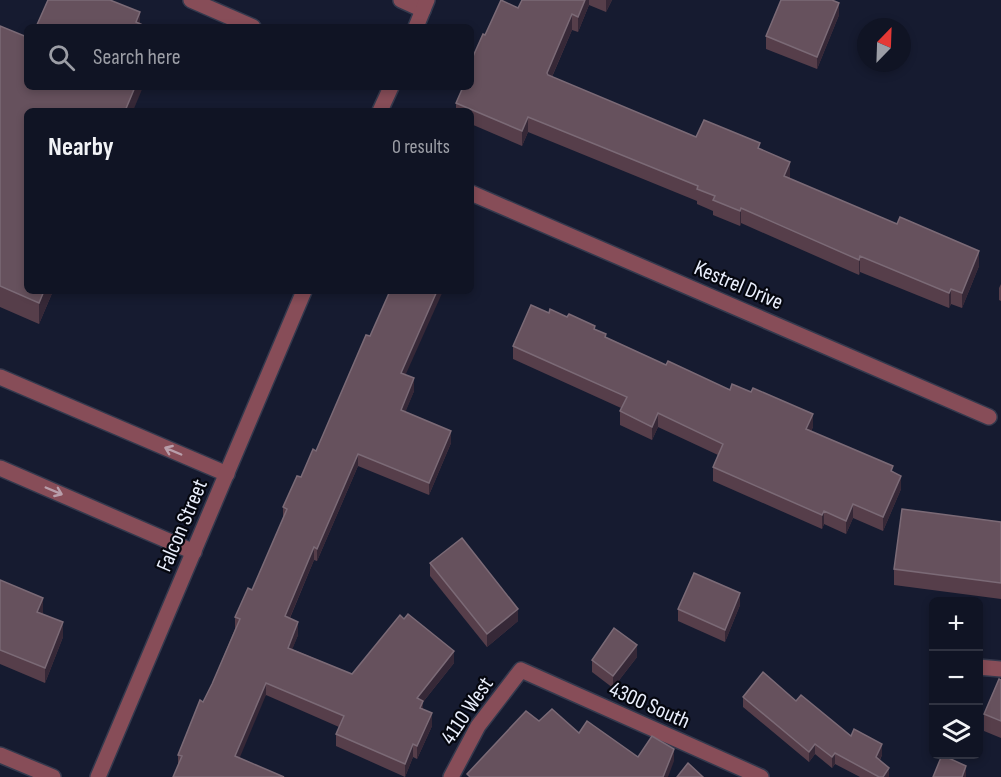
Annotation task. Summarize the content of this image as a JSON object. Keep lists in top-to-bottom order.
{
  "streets": {
    "street": [
      "Kestrel Drive",
      "Falcon Street",
      "4300 South",
      "4110 West"
    ]
  },
  "crossings": [
    ["4300 South", "4110 West"]
  ],
  "north": "top right",
  "page": {
    "search": "Search here",
    "heading": ["Nearby", "0 results"],
    "map_buttons": ["+", "−"]
  }
}
